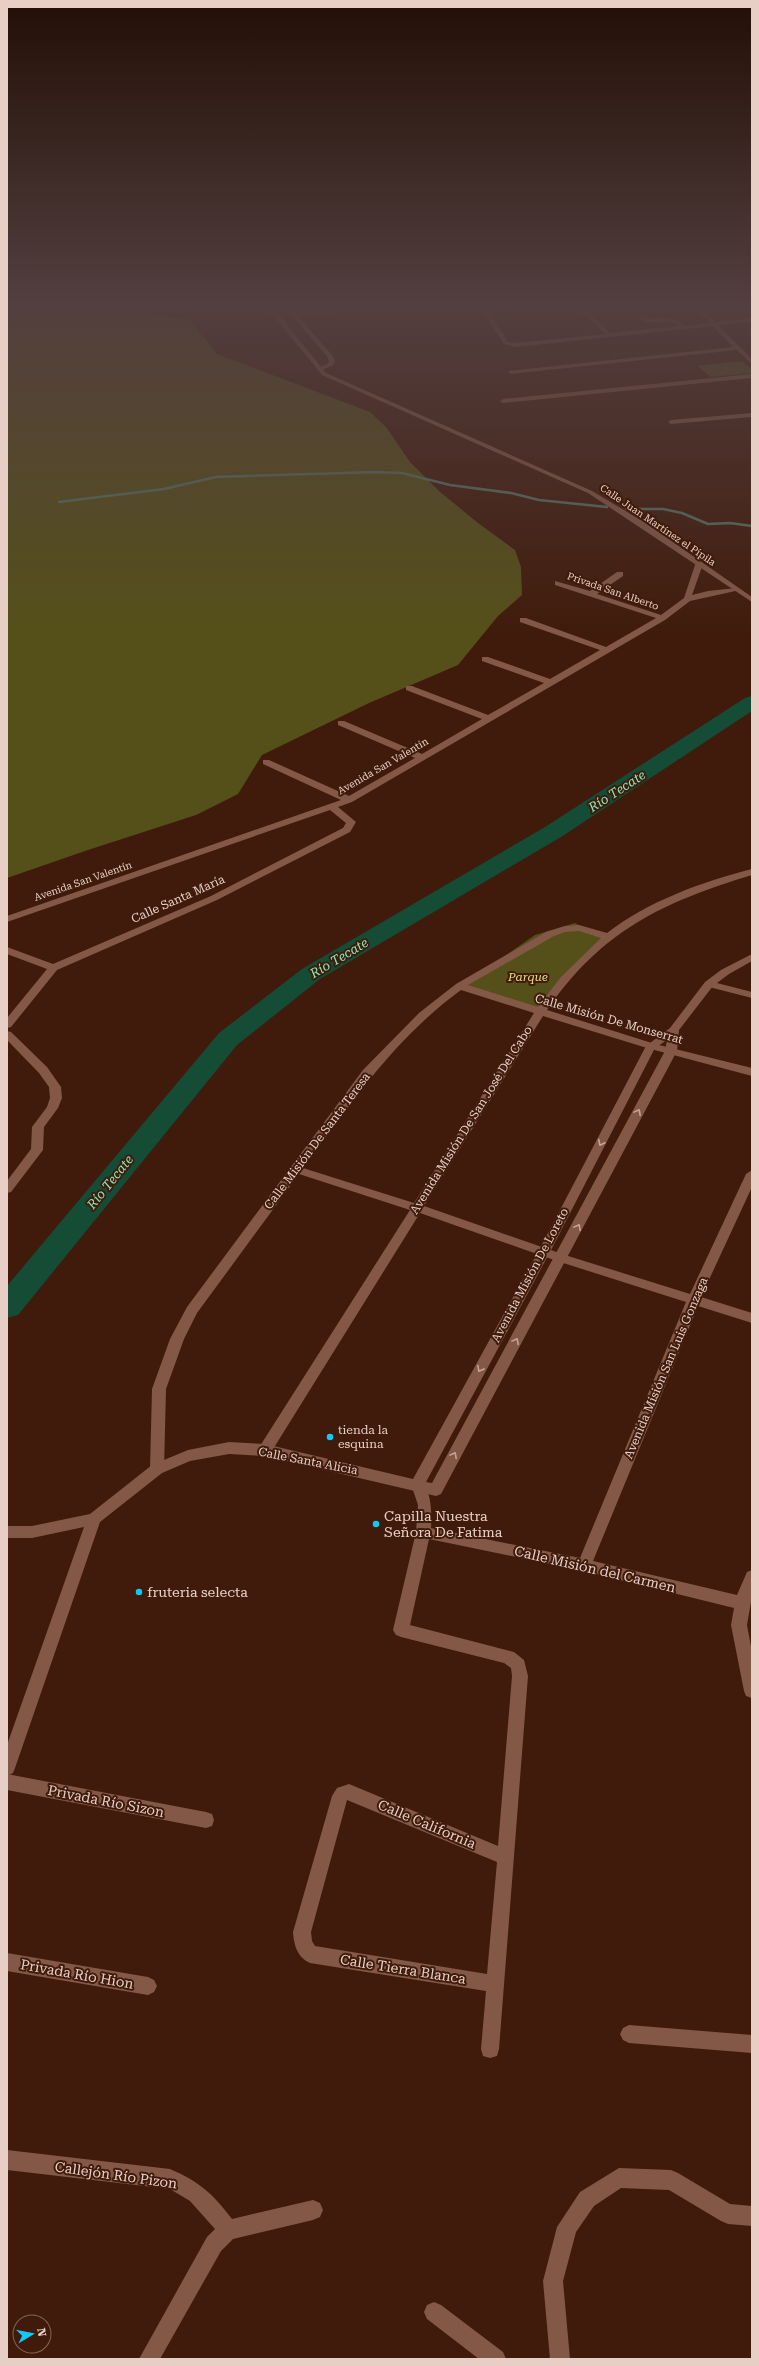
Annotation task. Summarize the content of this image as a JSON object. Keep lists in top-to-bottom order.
{
  "streets": {
    "street": [
      "Calle Juan Martínez el Pípila",
      "Privada San Alberto",
      "Avenida San Valentín",
      "Calle Santa María",
      "Calle Misión De Monserrat",
      "Avenida Misión De San José Del Cabo",
      "Calle Misión De Santa Teresa",
      "Avenida Misión De Loreto",
      "Avenida Misión San Luis Gonzaga",
      "Calle Santa Alicia",
      "Calle Misión del Carmen",
      "Privada Río Sizon",
      "Calle California",
      "Calle Tierra Blanca",
      "Privada Río Hion",
      "Callejón Río Pizon"
    ]
  },
  "crossings": [
    ["Privada San Alberto", "Avenida San Valentín"],
    ["Avenida San Valentín", "Calle Santa María"],
    ["Calle Misión De Monserrat", "Avenida Misión De San José Del Cabo"],
    ["Calle Misión De Monserrat", "Calle Misión De Santa Teresa"],
    ["Calle Misión De Monserrat", "Avenida Misión De Loreto"],
    ["Avenida Misión De San José Del Cabo", "Calle Misión De Santa Teresa"],
    ["Avenida Misión De San José Del Cabo", "Calle Santa Alicia"],
    ["Calle Misión De Santa Teresa", "Calle Santa Alicia"],
    ["Avenida Misión De Loreto", "Calle Santa Alicia"],
    ["Avenida Misión San Luis Gonzaga", "Calle Misión del Carmen"],
    ["Calle California", "Calle Tierra Blanca"]
  ],
  "water": ["Río Tecate"],
  "parks": ["Parque"],
  "places": ["tienda la esquina", "Capilla Nuestra Señora De Fatima", "fruteria selecta"],
  "north": "right"
}
